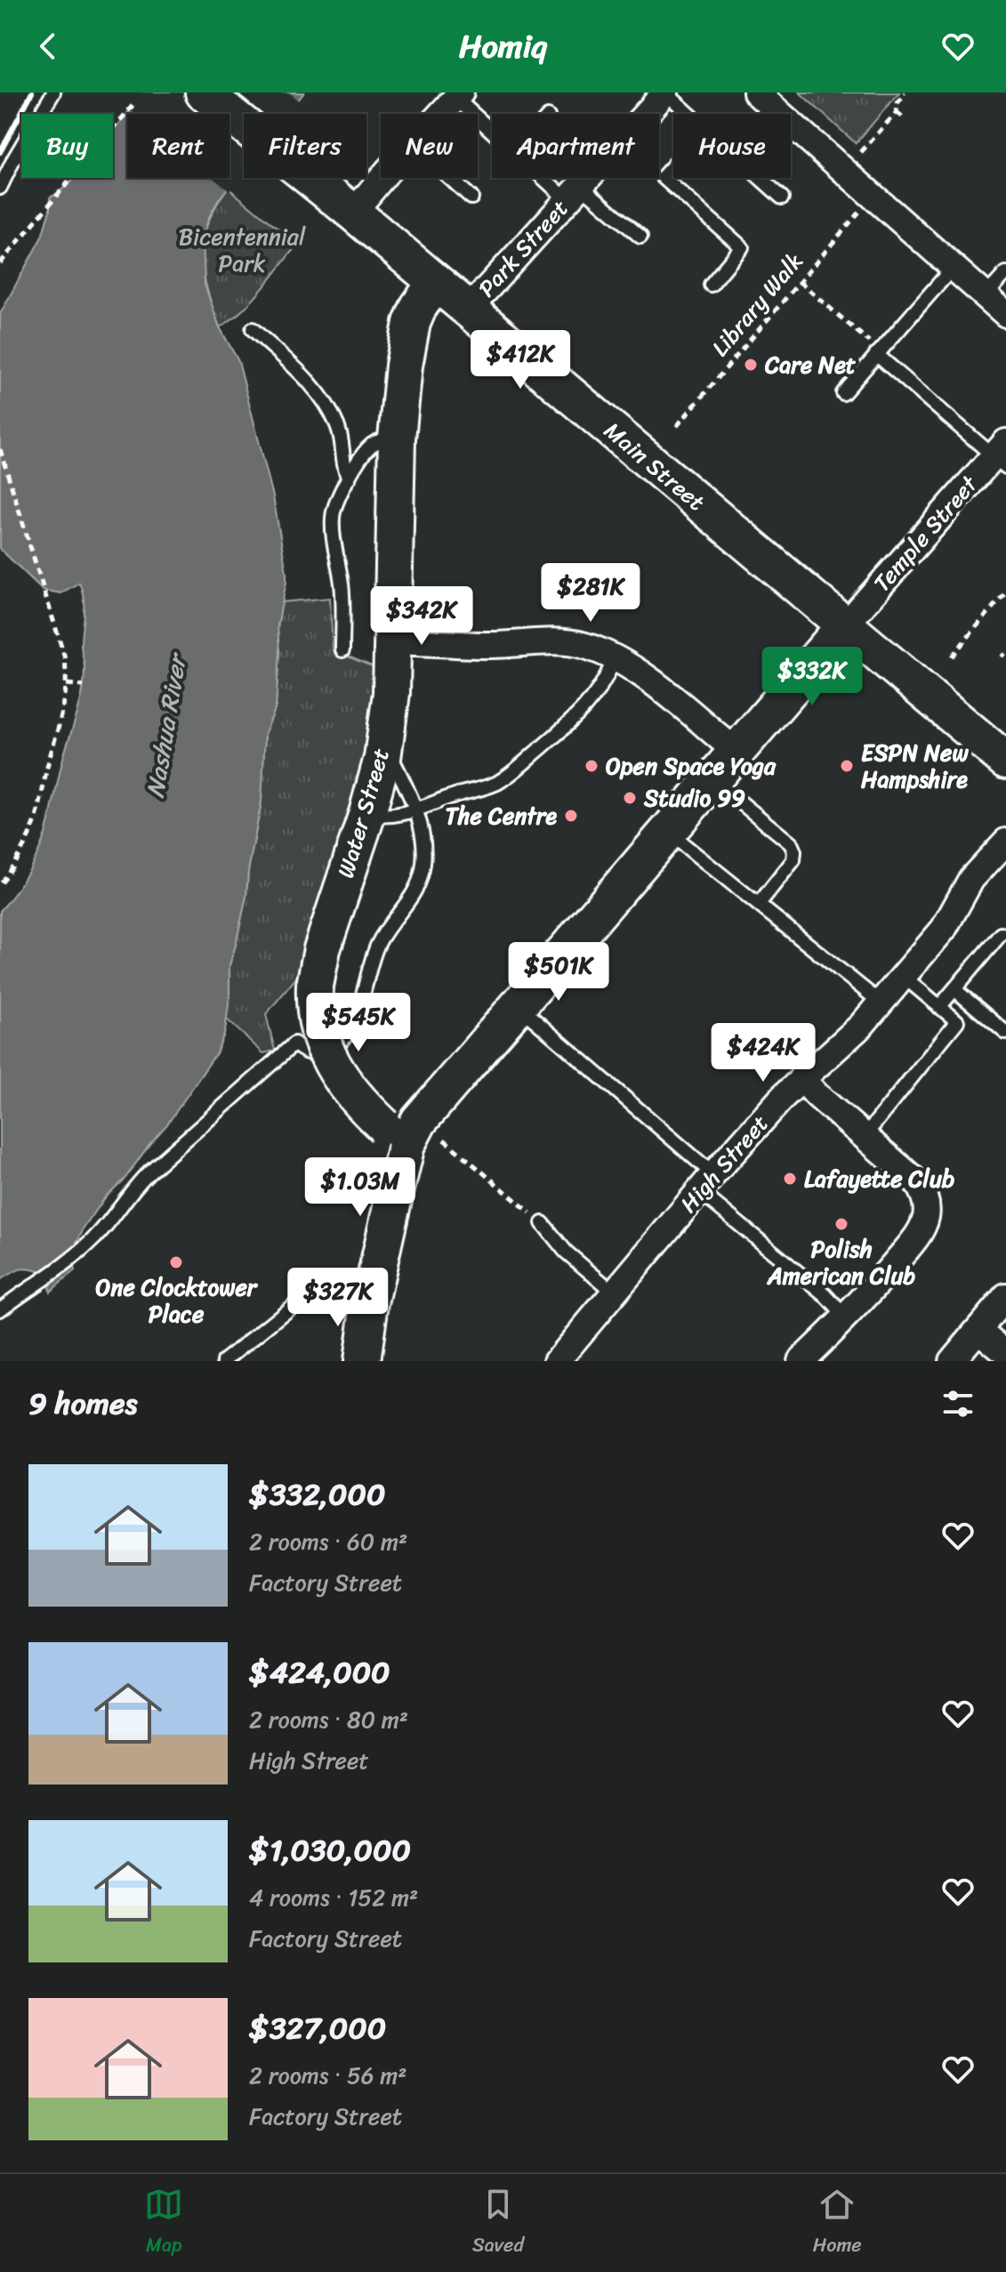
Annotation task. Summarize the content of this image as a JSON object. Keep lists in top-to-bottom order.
{
  "streets": {
    "main road": ["Main Street", "Water Street"],
    "street": ["Park Street", "Temple Street", "High Street"],
    "path": ["Library Walk"]
  },
  "crossings": [
    ["Park Street", "Main Street"],
    ["Main Street", "Temple Street"],
    ["Main Street", "Water Street"]
  ],
  "water": ["Nashua River"],
  "parks": ["Bicentennial Park"],
  "places": [
    "Care Net",
    "Open Space Yoga",
    "ESPN New Hampshire",
    "Studio 99",
    "The Centre",
    "Lafayette Club",
    "Polish American Club",
    "One Clocktower Place"
  ],
  "page": {
    "header": "Homiq",
    "chip": [
      "Buy",
      "Rent",
      "Filters",
      "New",
      "Apartment",
      "House"
    ],
    "price": [
      "$412K",
      "$281K",
      "$342K",
      "$332K",
      "$501K",
      "$545K",
      "$424K",
      "$1.03M",
      "$327K"
    ],
    "heading": "9 homes",
    "list": [
      {
        "name": "$332,000",
        "note": "2 rooms · 60 m² · Factory Street"
      },
      {
        "name": "$424,000",
        "note": "2 rooms · 80 m² · High Street"
      },
      {
        "name": "$1,030,000",
        "note": "4 rooms · 152 m² · Factory Street"
      },
      {
        "name": "$327,000",
        "note": "2 rooms · 56 m² · Factory Street"
      }
    ],
    "tabs": ["Map", "Saved", "Home"]
  }
}
